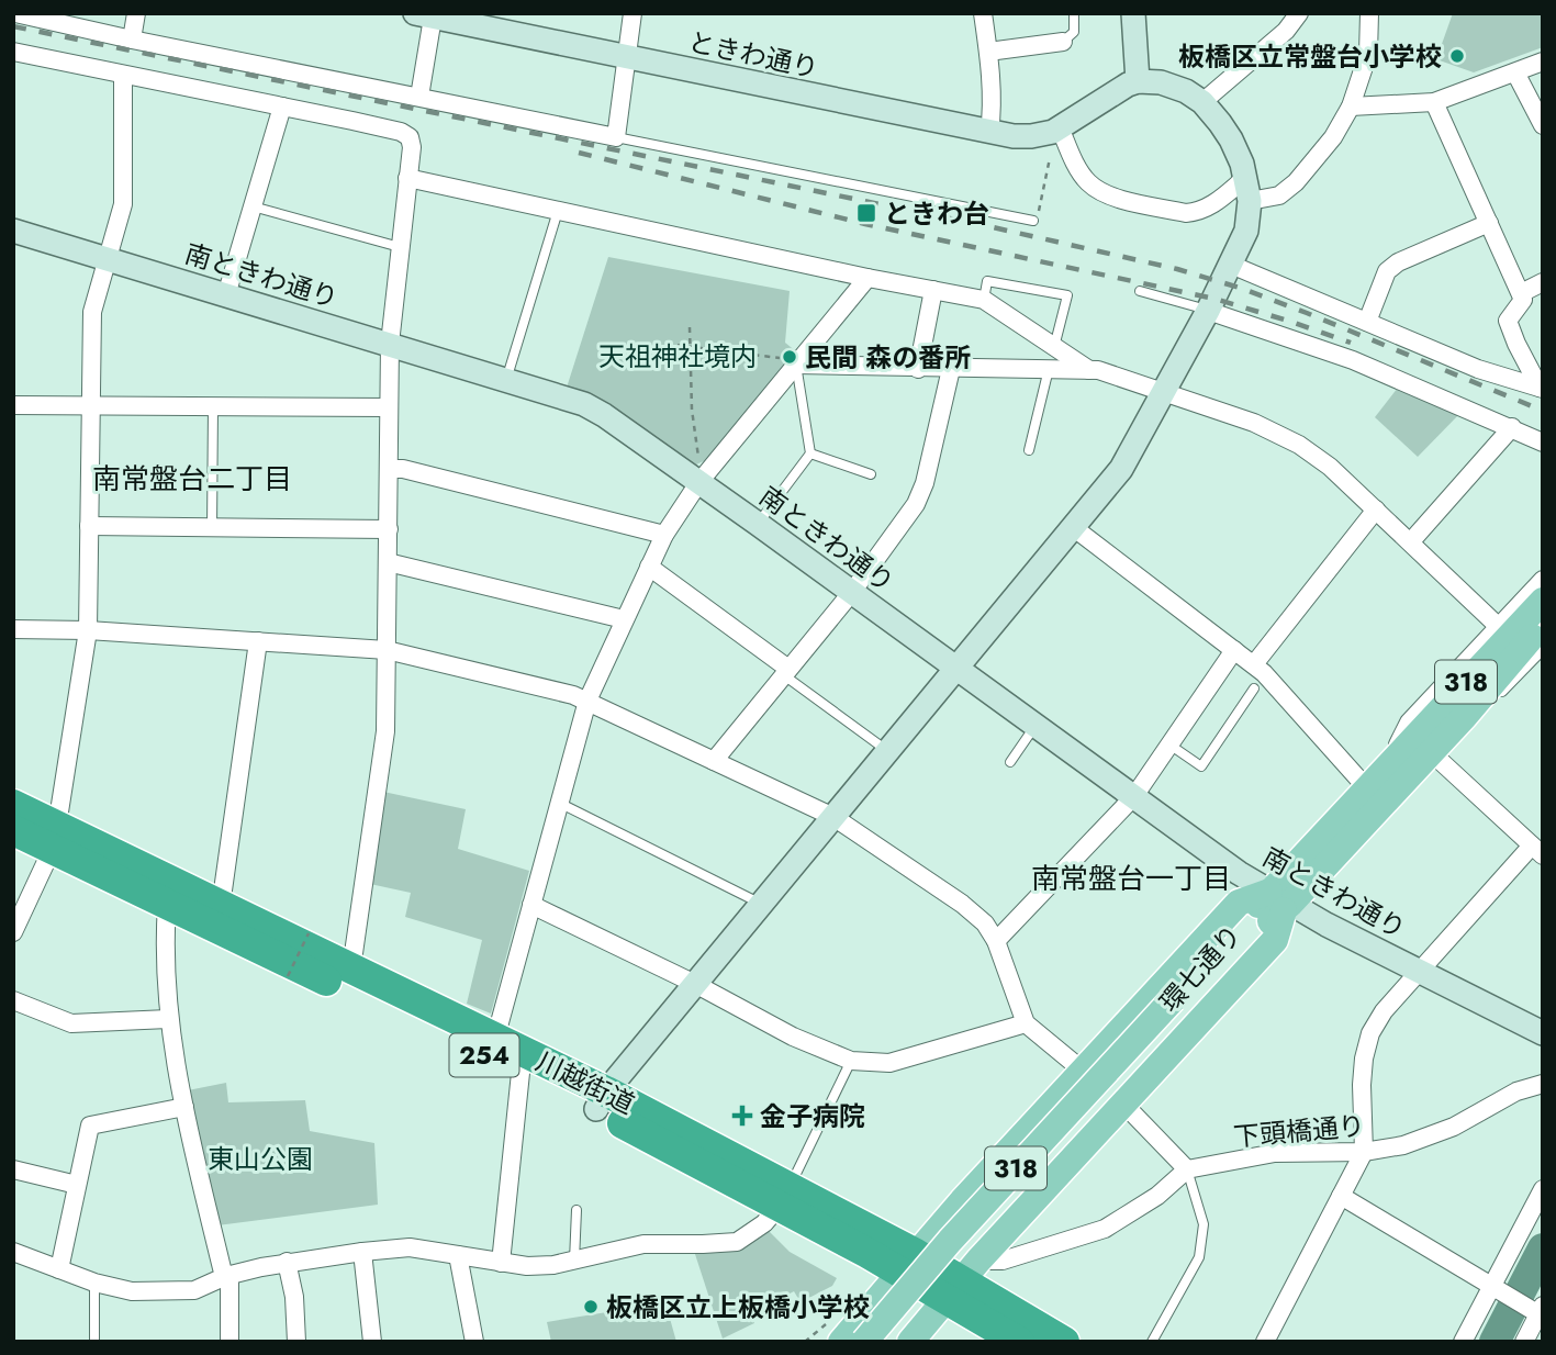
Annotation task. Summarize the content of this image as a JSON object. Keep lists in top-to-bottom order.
{
  "streets": {
    "highway": ["254", "川越街道"],
    "main road": ["318", "環七通り"],
    "street": ["ときわ通り", "南ときわ通り", "下頭橋通り"]
  },
  "crossings": [
    ["南ときわ通り", "環七通り"]
  ],
  "districts": ["南常盤台二丁目", "南常盤台一丁目"],
  "parks": ["天祖神社境内", "東山公園"],
  "places": {
    "other": ["板橋区立常盤台小学校", "民間 森の番所", "板橋区立上板橋小学校"],
    "transit": ["ときわ台"],
    "health": ["金子病院"]
  }
}
